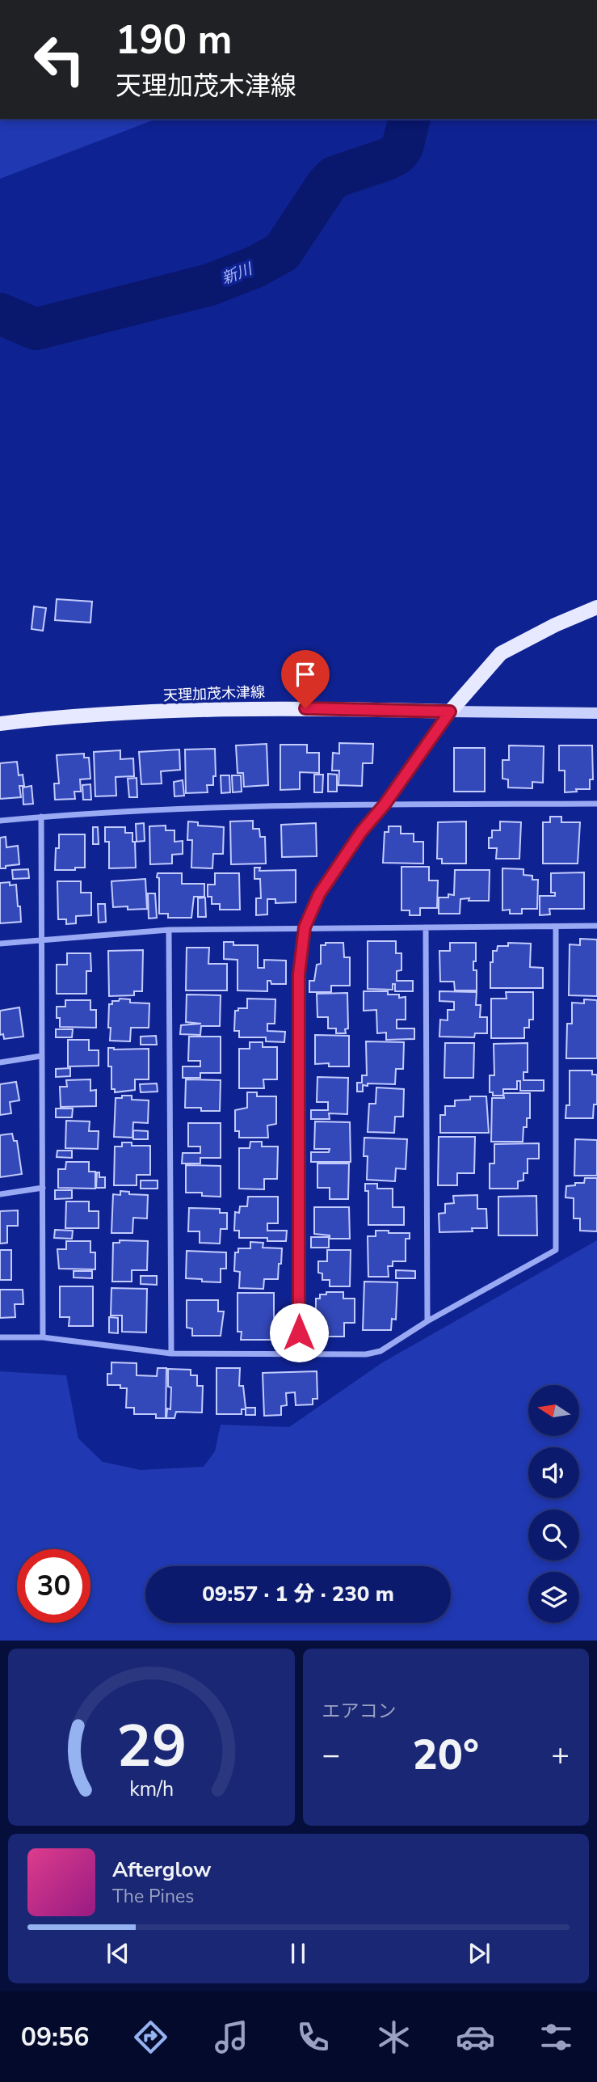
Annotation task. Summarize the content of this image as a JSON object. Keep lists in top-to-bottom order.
{
  "streets": {
    "main road": ["天理加茂木津線"]
  },
  "water": ["新川"],
  "north": "left",
  "page": {
    "turn": ["190 m", "天理加茂木津線"],
    "limit": "30",
    "trip": "09:57 · 1 分 · 230 m",
    "tile": "エアコン",
    "heat": ["−", "20°", "+"],
    "song": ["Afterglow", "The Pines"],
    "tabs": "09:56",
    "gauge": ["29", "km/h"]
  }
}
